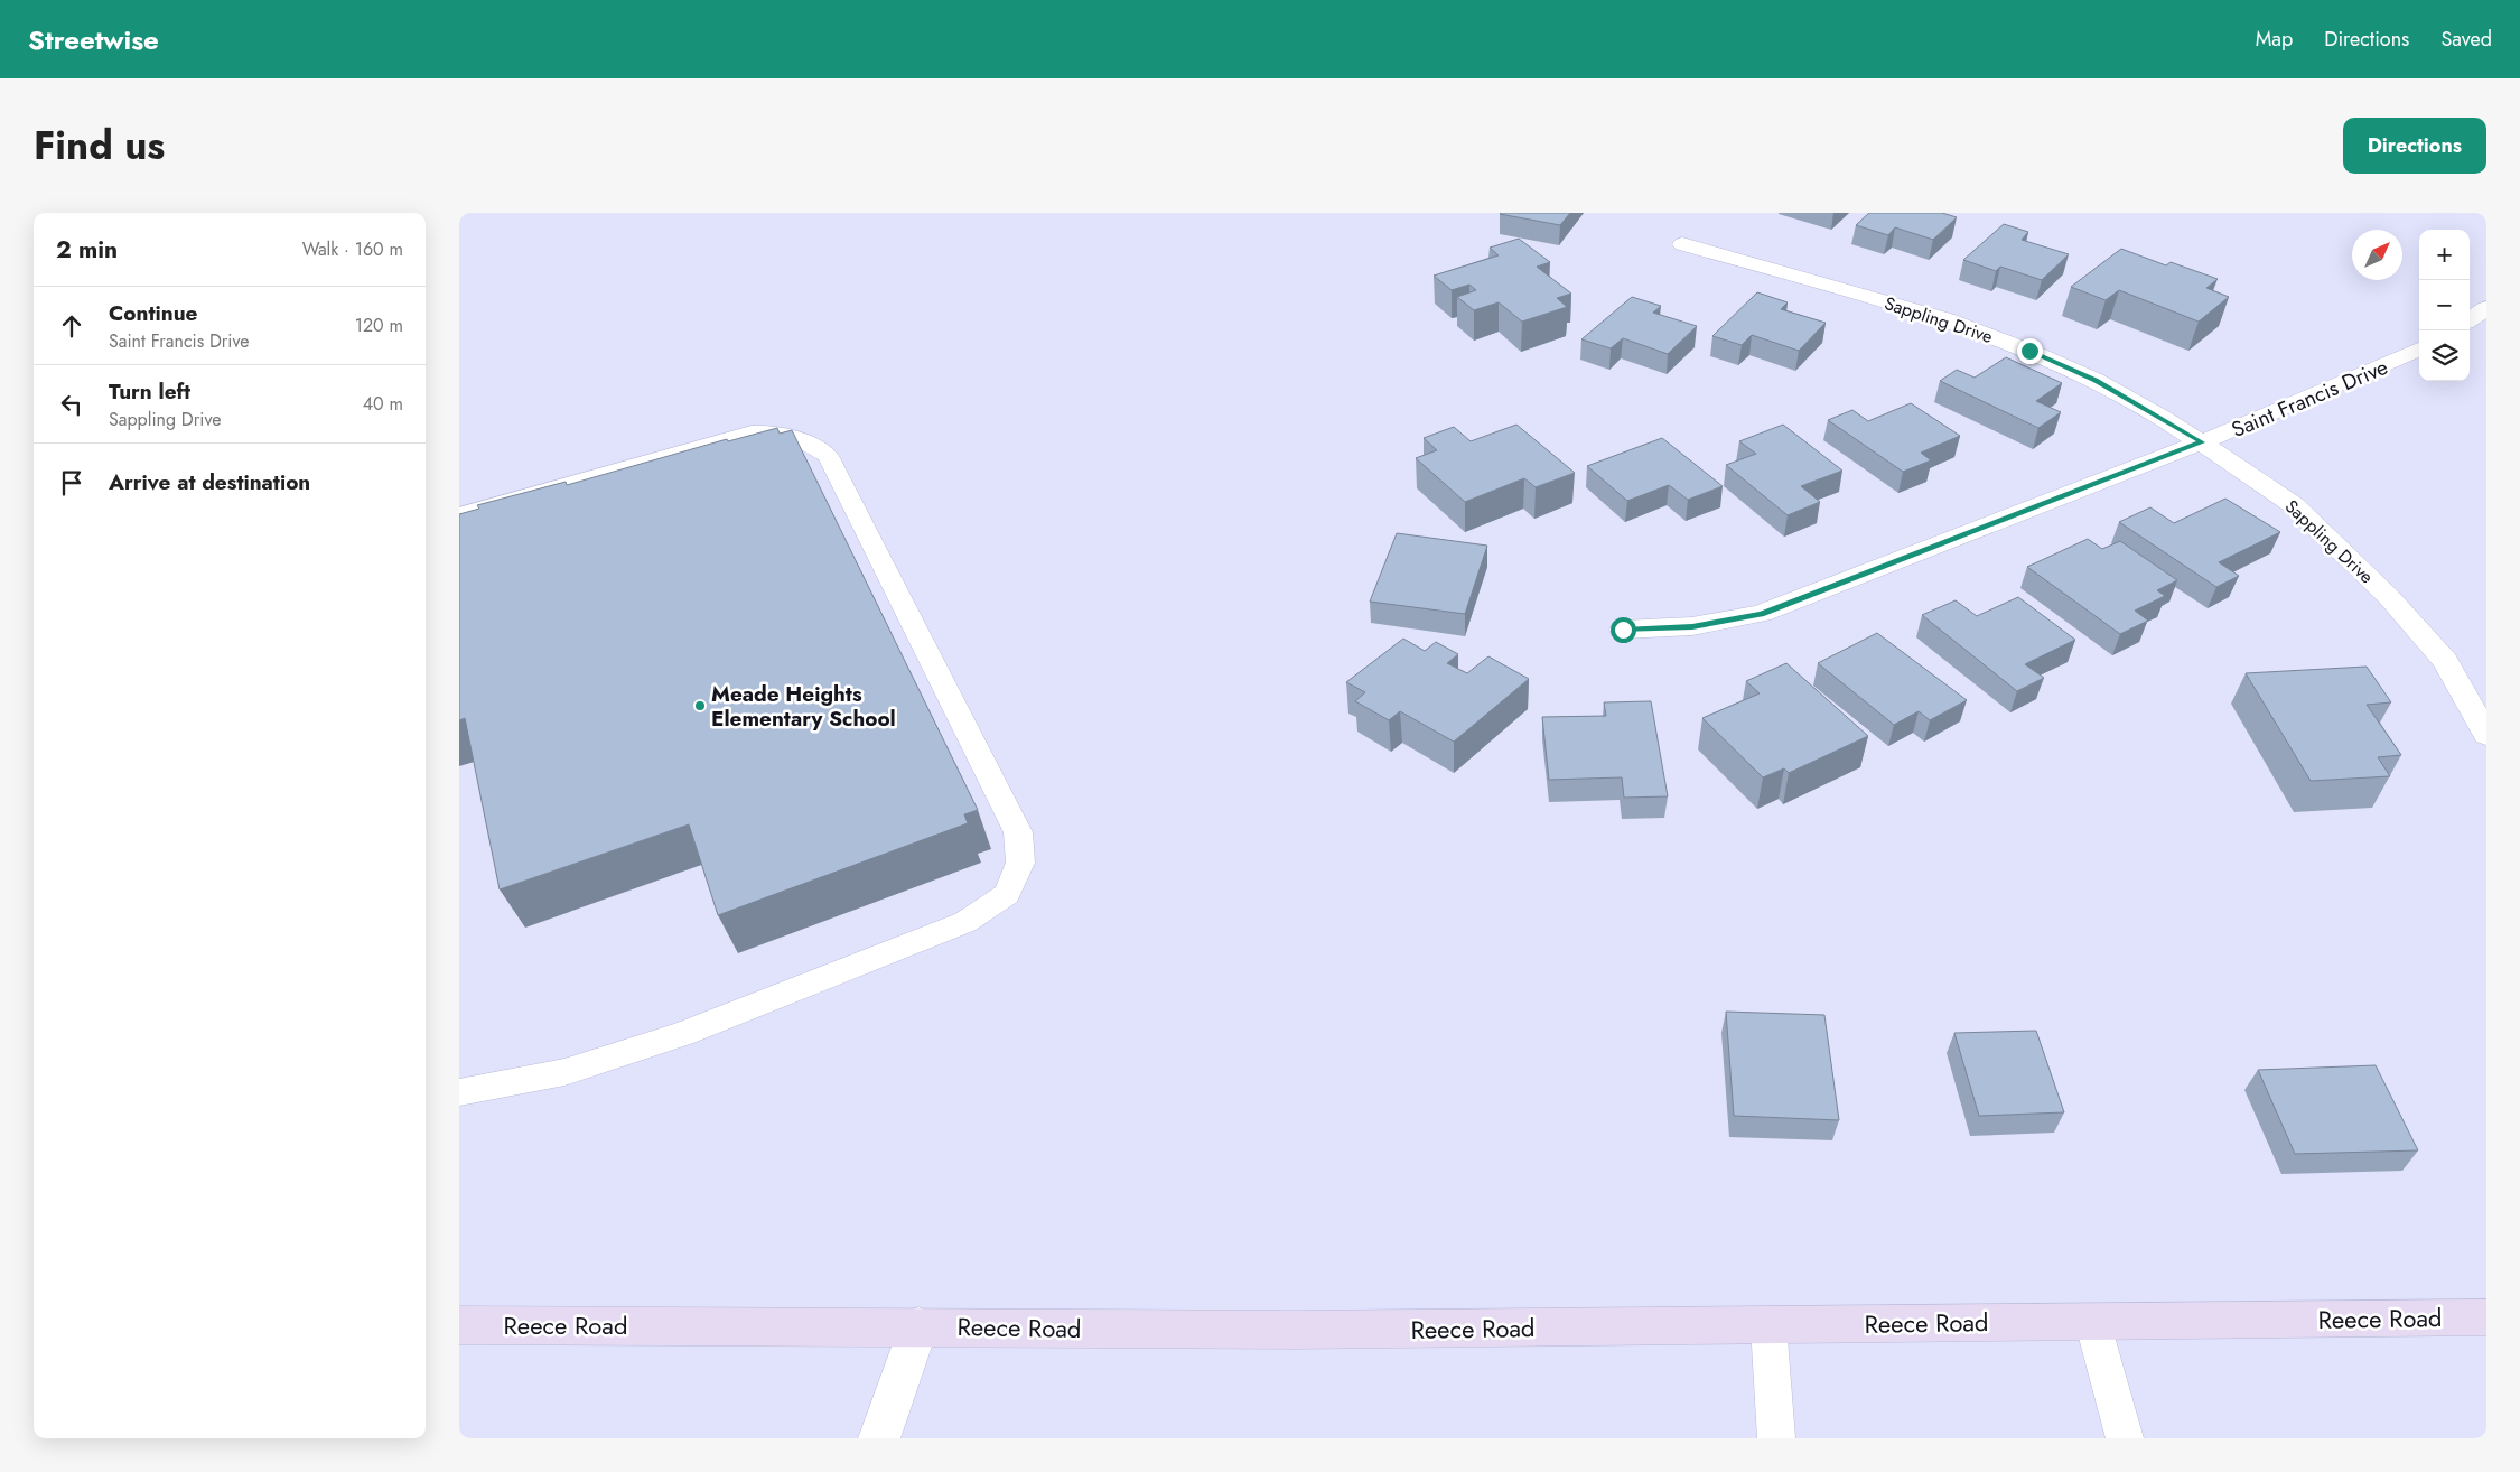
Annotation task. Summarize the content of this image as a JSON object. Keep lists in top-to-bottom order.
{
  "streets": {
    "main road": ["Reece Road"],
    "street": ["Sappling Drive", "Saint Francis Drive"]
  },
  "crossings": [
    ["Sappling Drive", "Saint Francis Drive"]
  ],
  "places": ["Meade Heights Elementary School"],
  "north": "top right",
  "page": {
    "header": "Streetwise",
    "nav": ["Map", "Directions", "Saved"],
    "title": "Find us",
    "buttons": "Directions",
    "heading": ["2 min", "Walk · 160 m"],
    "map_buttons": ["+", "−"],
    "list": [
      ["Continue", "Saint Francis Drive", "120 m"],
      ["Turn left", "Sappling Drive", "40 m"],
      "Arrive at destination"
    ]
  }
}
